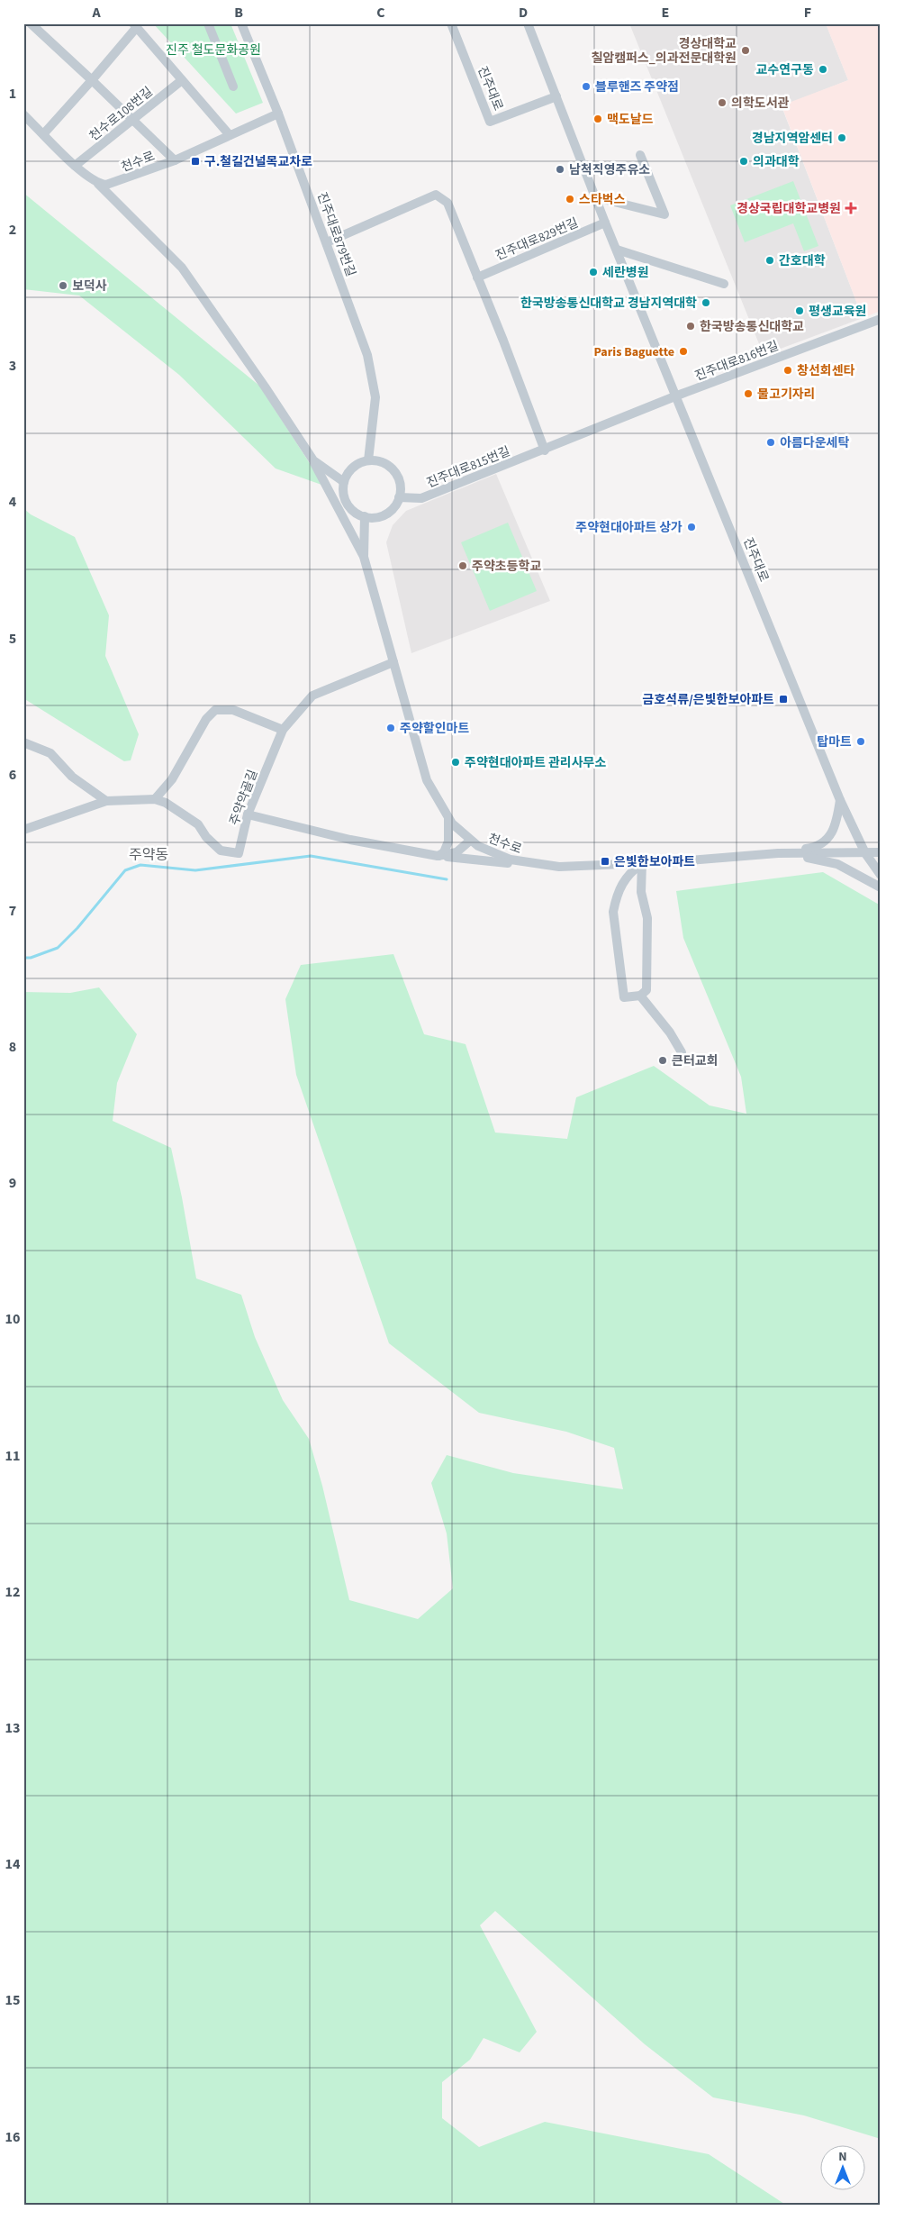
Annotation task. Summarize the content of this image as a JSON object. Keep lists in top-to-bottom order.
{
  "streets": {
    "street": [
      "진주대로",
      "천수로108번길",
      "천수로",
      "진주대로879번길",
      "진주대로829번길",
      "진주대로816번길",
      "진주대로815번길",
      "주약약골길"
    ]
  },
  "crossings": [
    ["진주대로", "천수로"],
    ["진주대로", "진주대로829번길"],
    ["진주대로", "진주대로816번길"],
    ["진주대로", "진주대로815번길"],
    ["천수로", "진주대로879번길"],
    ["천수로", "진주대로815번길"],
    ["천수로", "주약약골길"],
    ["진주대로879번길", "진주대로815번길"],
    ["진주대로816번길", "진주대로815번길"]
  ],
  "districts": ["주약동"],
  "parks": ["진주 철도문화공원"],
  "places": {
    "other": [
      "경상대학교 칠암캠퍼스_의과전문대학원",
      "교수연구동",
      "블루핸즈 주약점",
      "의학도서관",
      "맥도날드",
      "경남지역암센터",
      "의과대학",
      "남척직영주유소",
      "스타벅스",
      "간호대학",
      "세란병원",
      "보덕사",
      "한국방송통신대학교 경남지역대학",
      "평생교육원",
      "한국방송통신대학교",
      "Paris Baguette",
      "창선회센타",
      "물고기자리",
      "아름다운세탁",
      "주약현대아파트 상가",
      "주약초등학교",
      "주약할인마트",
      "탑마트",
      "주약현대아파트 관리사무소",
      "큰터교회"
    ],
    "transit": ["구.철길건널목교차로", "금호석류/은빛한보아파트", "은빛한보아파트"],
    "health": ["경상국립대학교병원"]
  },
  "north": "top",
  "grid": {
    "columns": [
      "A",
      "B",
      "C",
      "D",
      "E",
      "F"
    ],
    "rows": [
      "1",
      "2",
      "3",
      "4",
      "5",
      "6",
      "7",
      "8",
      "9",
      "10",
      "11",
      "12",
      "13",
      "14",
      "15",
      "16"
    ]
  }
}
